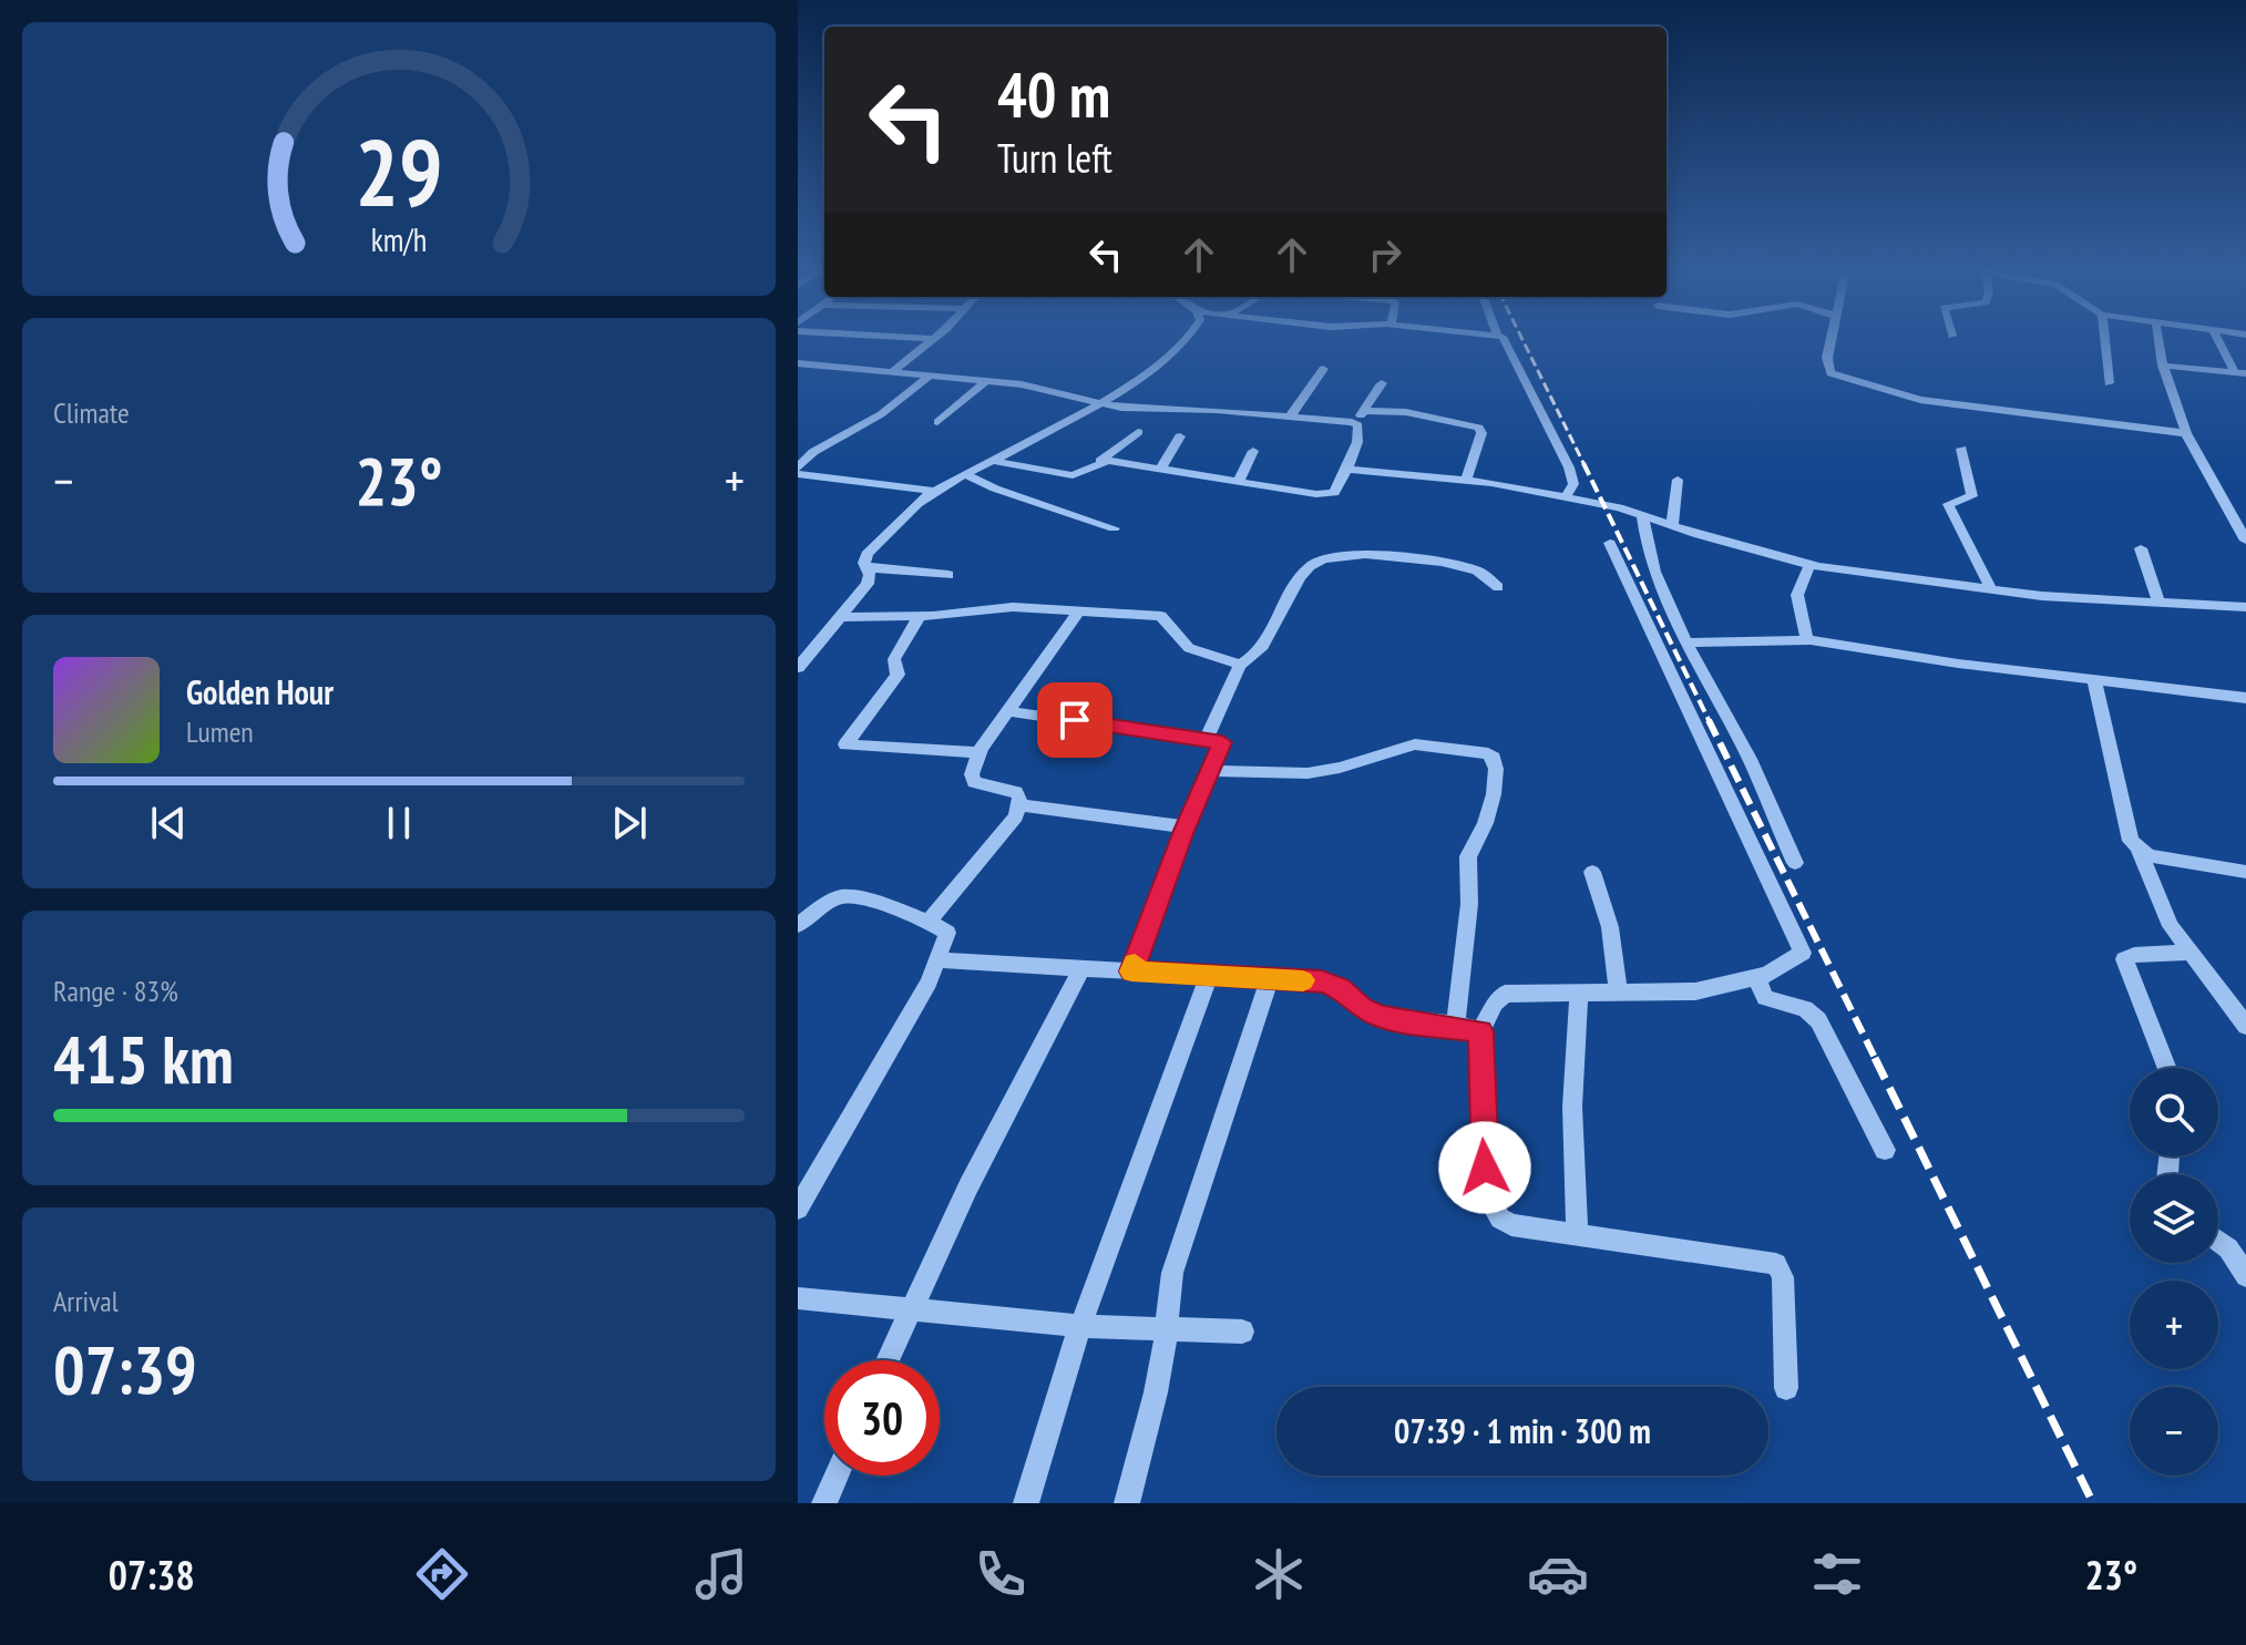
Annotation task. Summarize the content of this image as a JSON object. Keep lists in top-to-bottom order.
{
  "page": {
    "turn": ["40 m", "Turn left"],
    "tile": [
      "Climate",
      ["Range · 83%", "415 km"],
      ["Arrival", "07:39"]
    ],
    "heat": ["−", "23°", "+"],
    "song": ["Golden Hour", "Lumen"],
    "map_buttons": ["+", "−"],
    "limit": "30",
    "trip": "07:39 · 1 min · 300 m",
    "tabs": ["07:38", "23°"],
    "gauge": ["29", "km/h"]
  }
}
